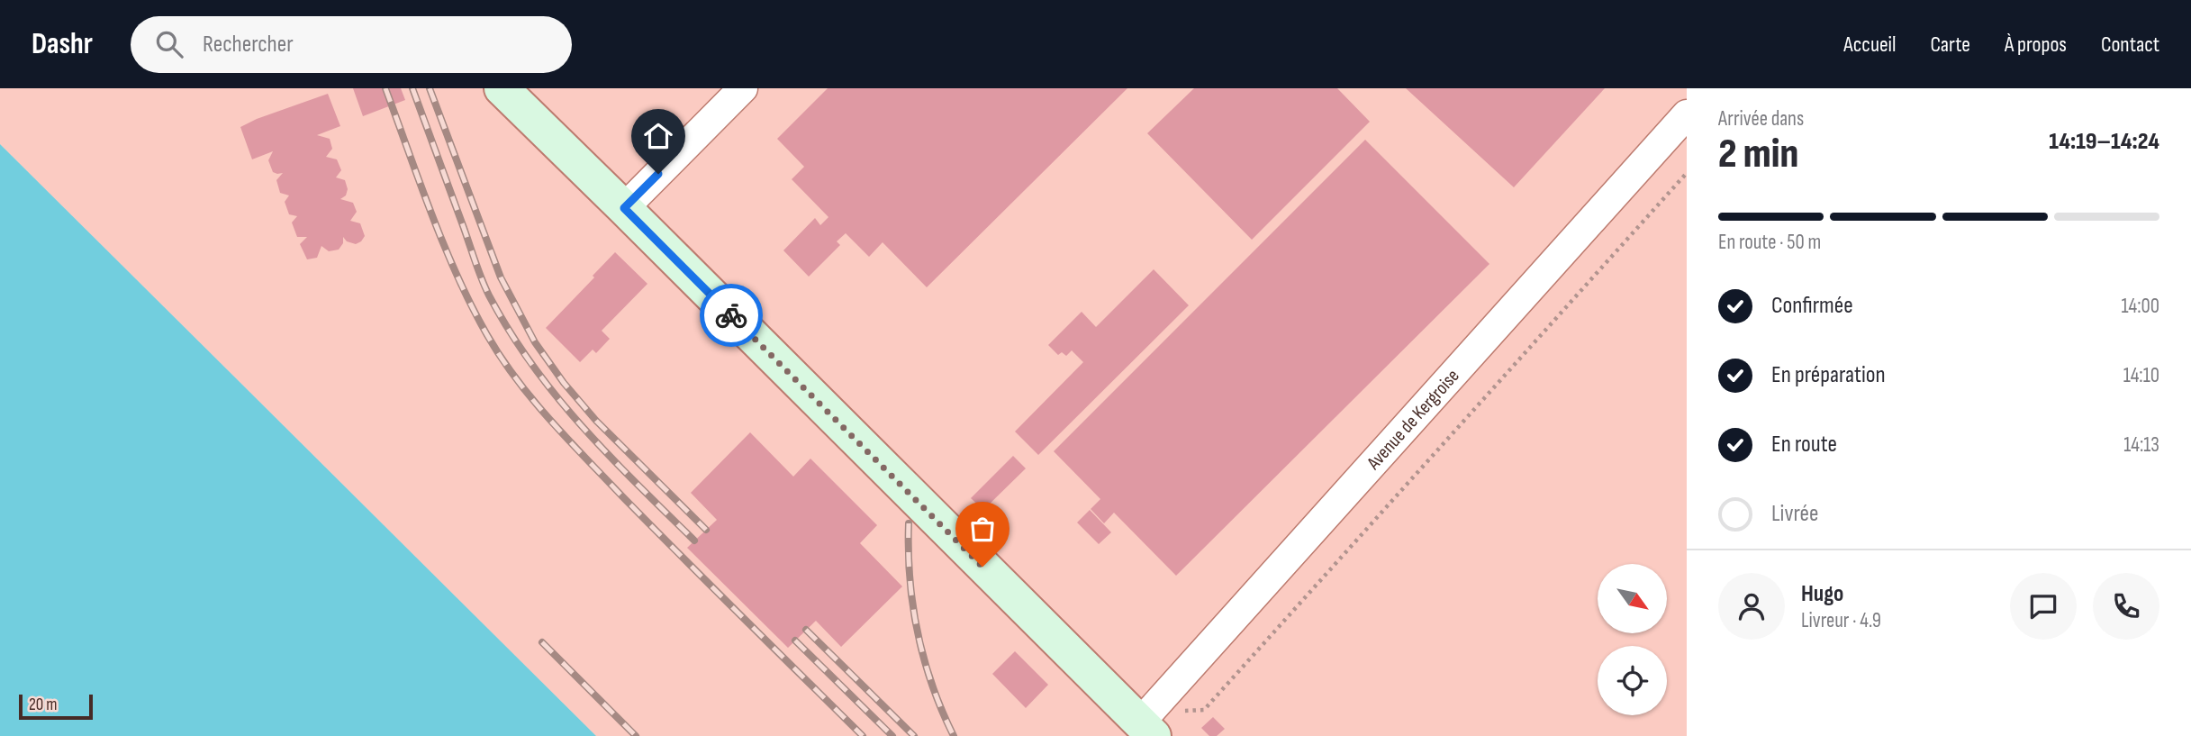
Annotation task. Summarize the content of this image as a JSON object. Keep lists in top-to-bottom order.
{
  "streets": {
    "street": ["Avenue de Kergroise"]
  },
  "scale_bar": "20 m",
  "north": "bottom right",
  "page": {
    "header": "Dashr",
    "search": "Rechercher",
    "nav": [
      "Accueil",
      "Carte",
      "À propos",
      "Contact"
    ],
    "heading": ["2 min", "Arrivée dans", "14:19–14:24"],
    "panel": ["Hugo", "Livreur · 4.9"],
    "bar": "En route · 50 m",
    "list": [
      ["Confirmée", "14:00"],
      ["En préparation", "14:10"],
      ["En route", "14:13"],
      "Livrée"
    ],
    "scale": "20 m"
  }
}
